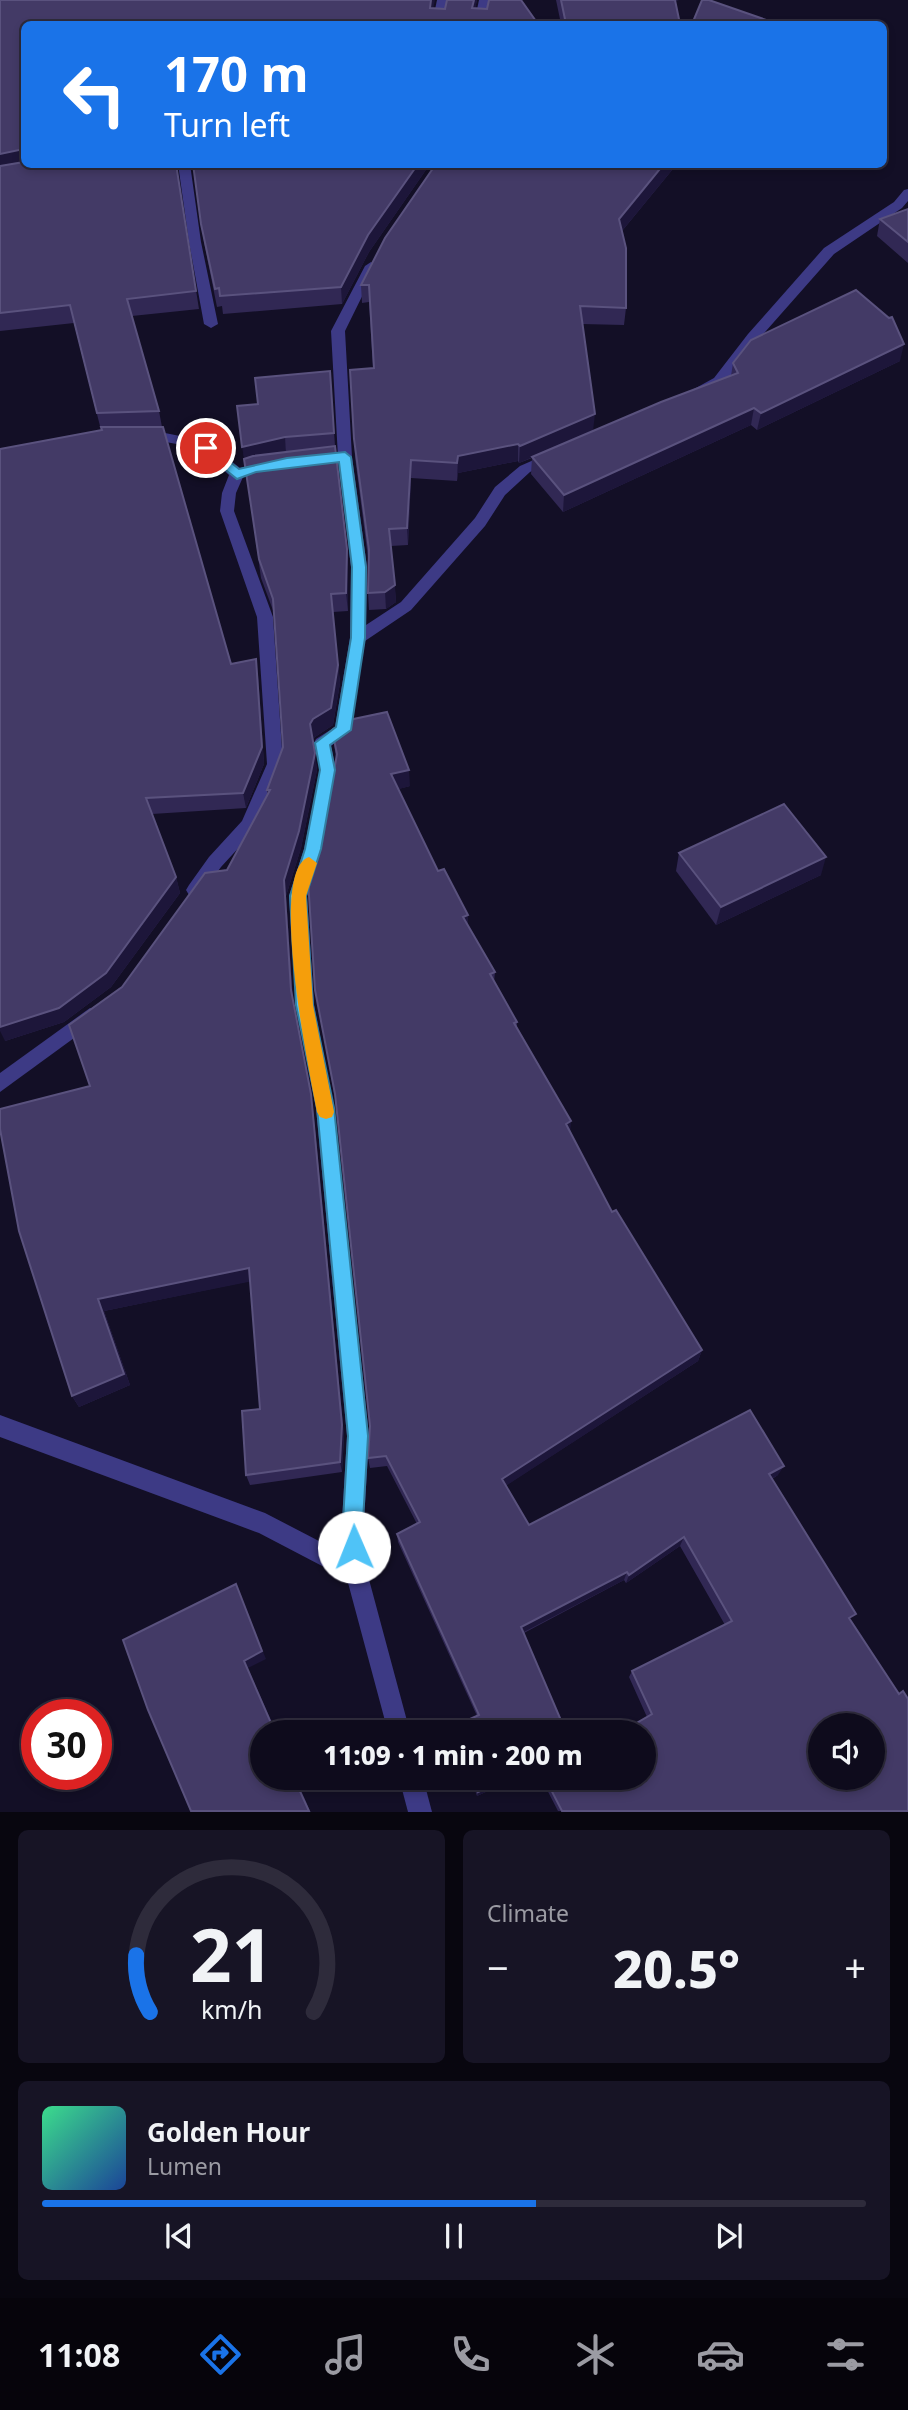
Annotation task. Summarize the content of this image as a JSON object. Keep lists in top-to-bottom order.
{
  "page": {
    "turn": ["170 m", "Turn left"],
    "limit": "30",
    "trip": "11:09 · 1 min · 200 m",
    "tile": "Climate",
    "heat": ["−", "20.5°", "+"],
    "song": ["Golden Hour", "Lumen"],
    "tabs": "11:08",
    "gauge": ["21", "km/h"]
  }
}
